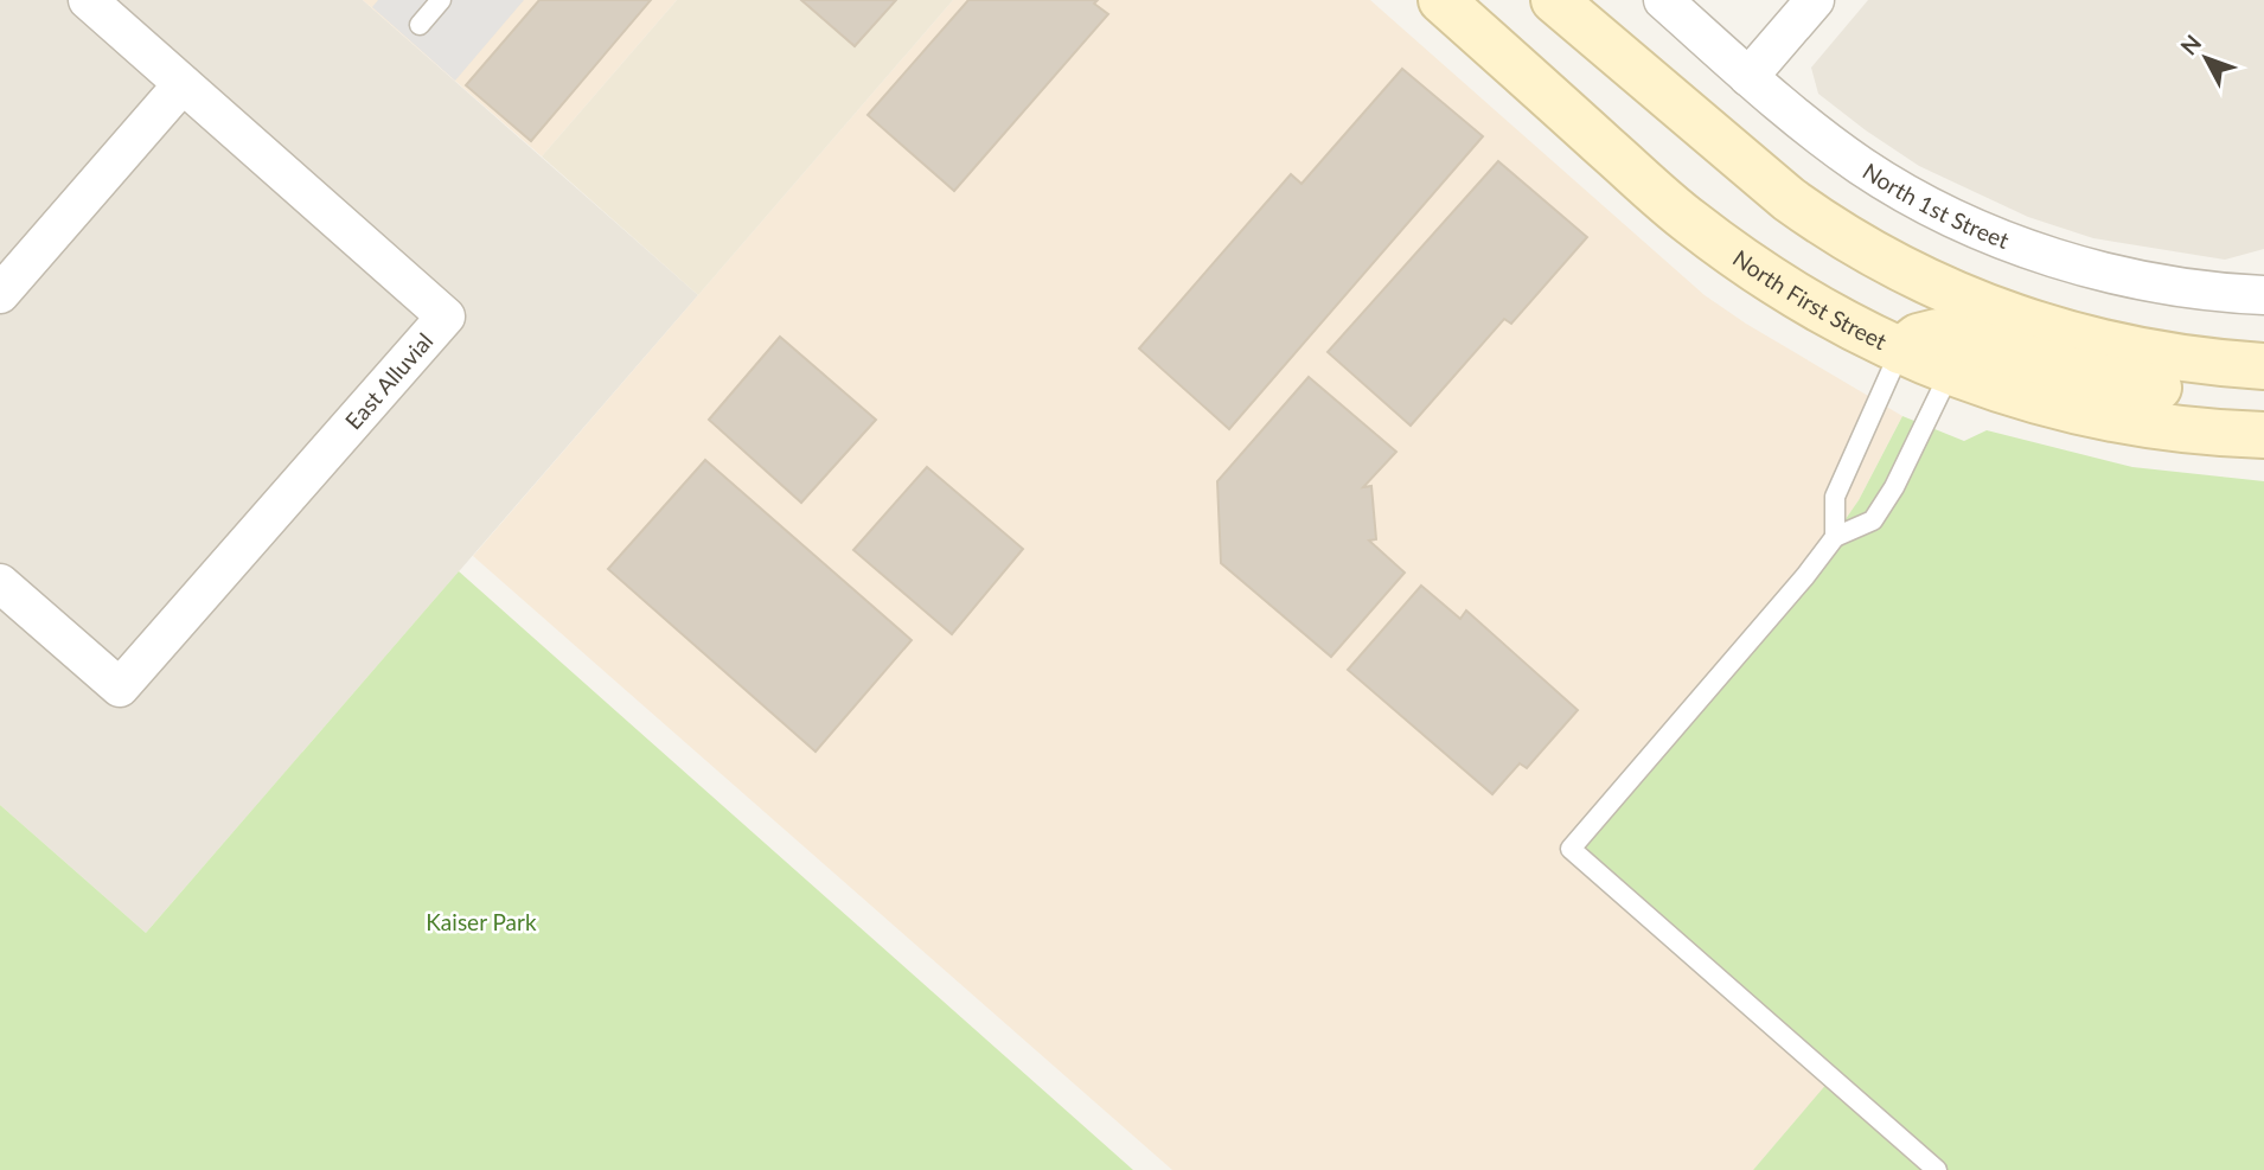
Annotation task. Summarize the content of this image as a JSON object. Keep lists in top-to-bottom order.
{
  "streets": {
    "main road": ["North First Street"],
    "street": ["North 1st Street", "East Alluvial"]
  },
  "parks": ["Kaiser Park"],
  "north": "top left"
}
